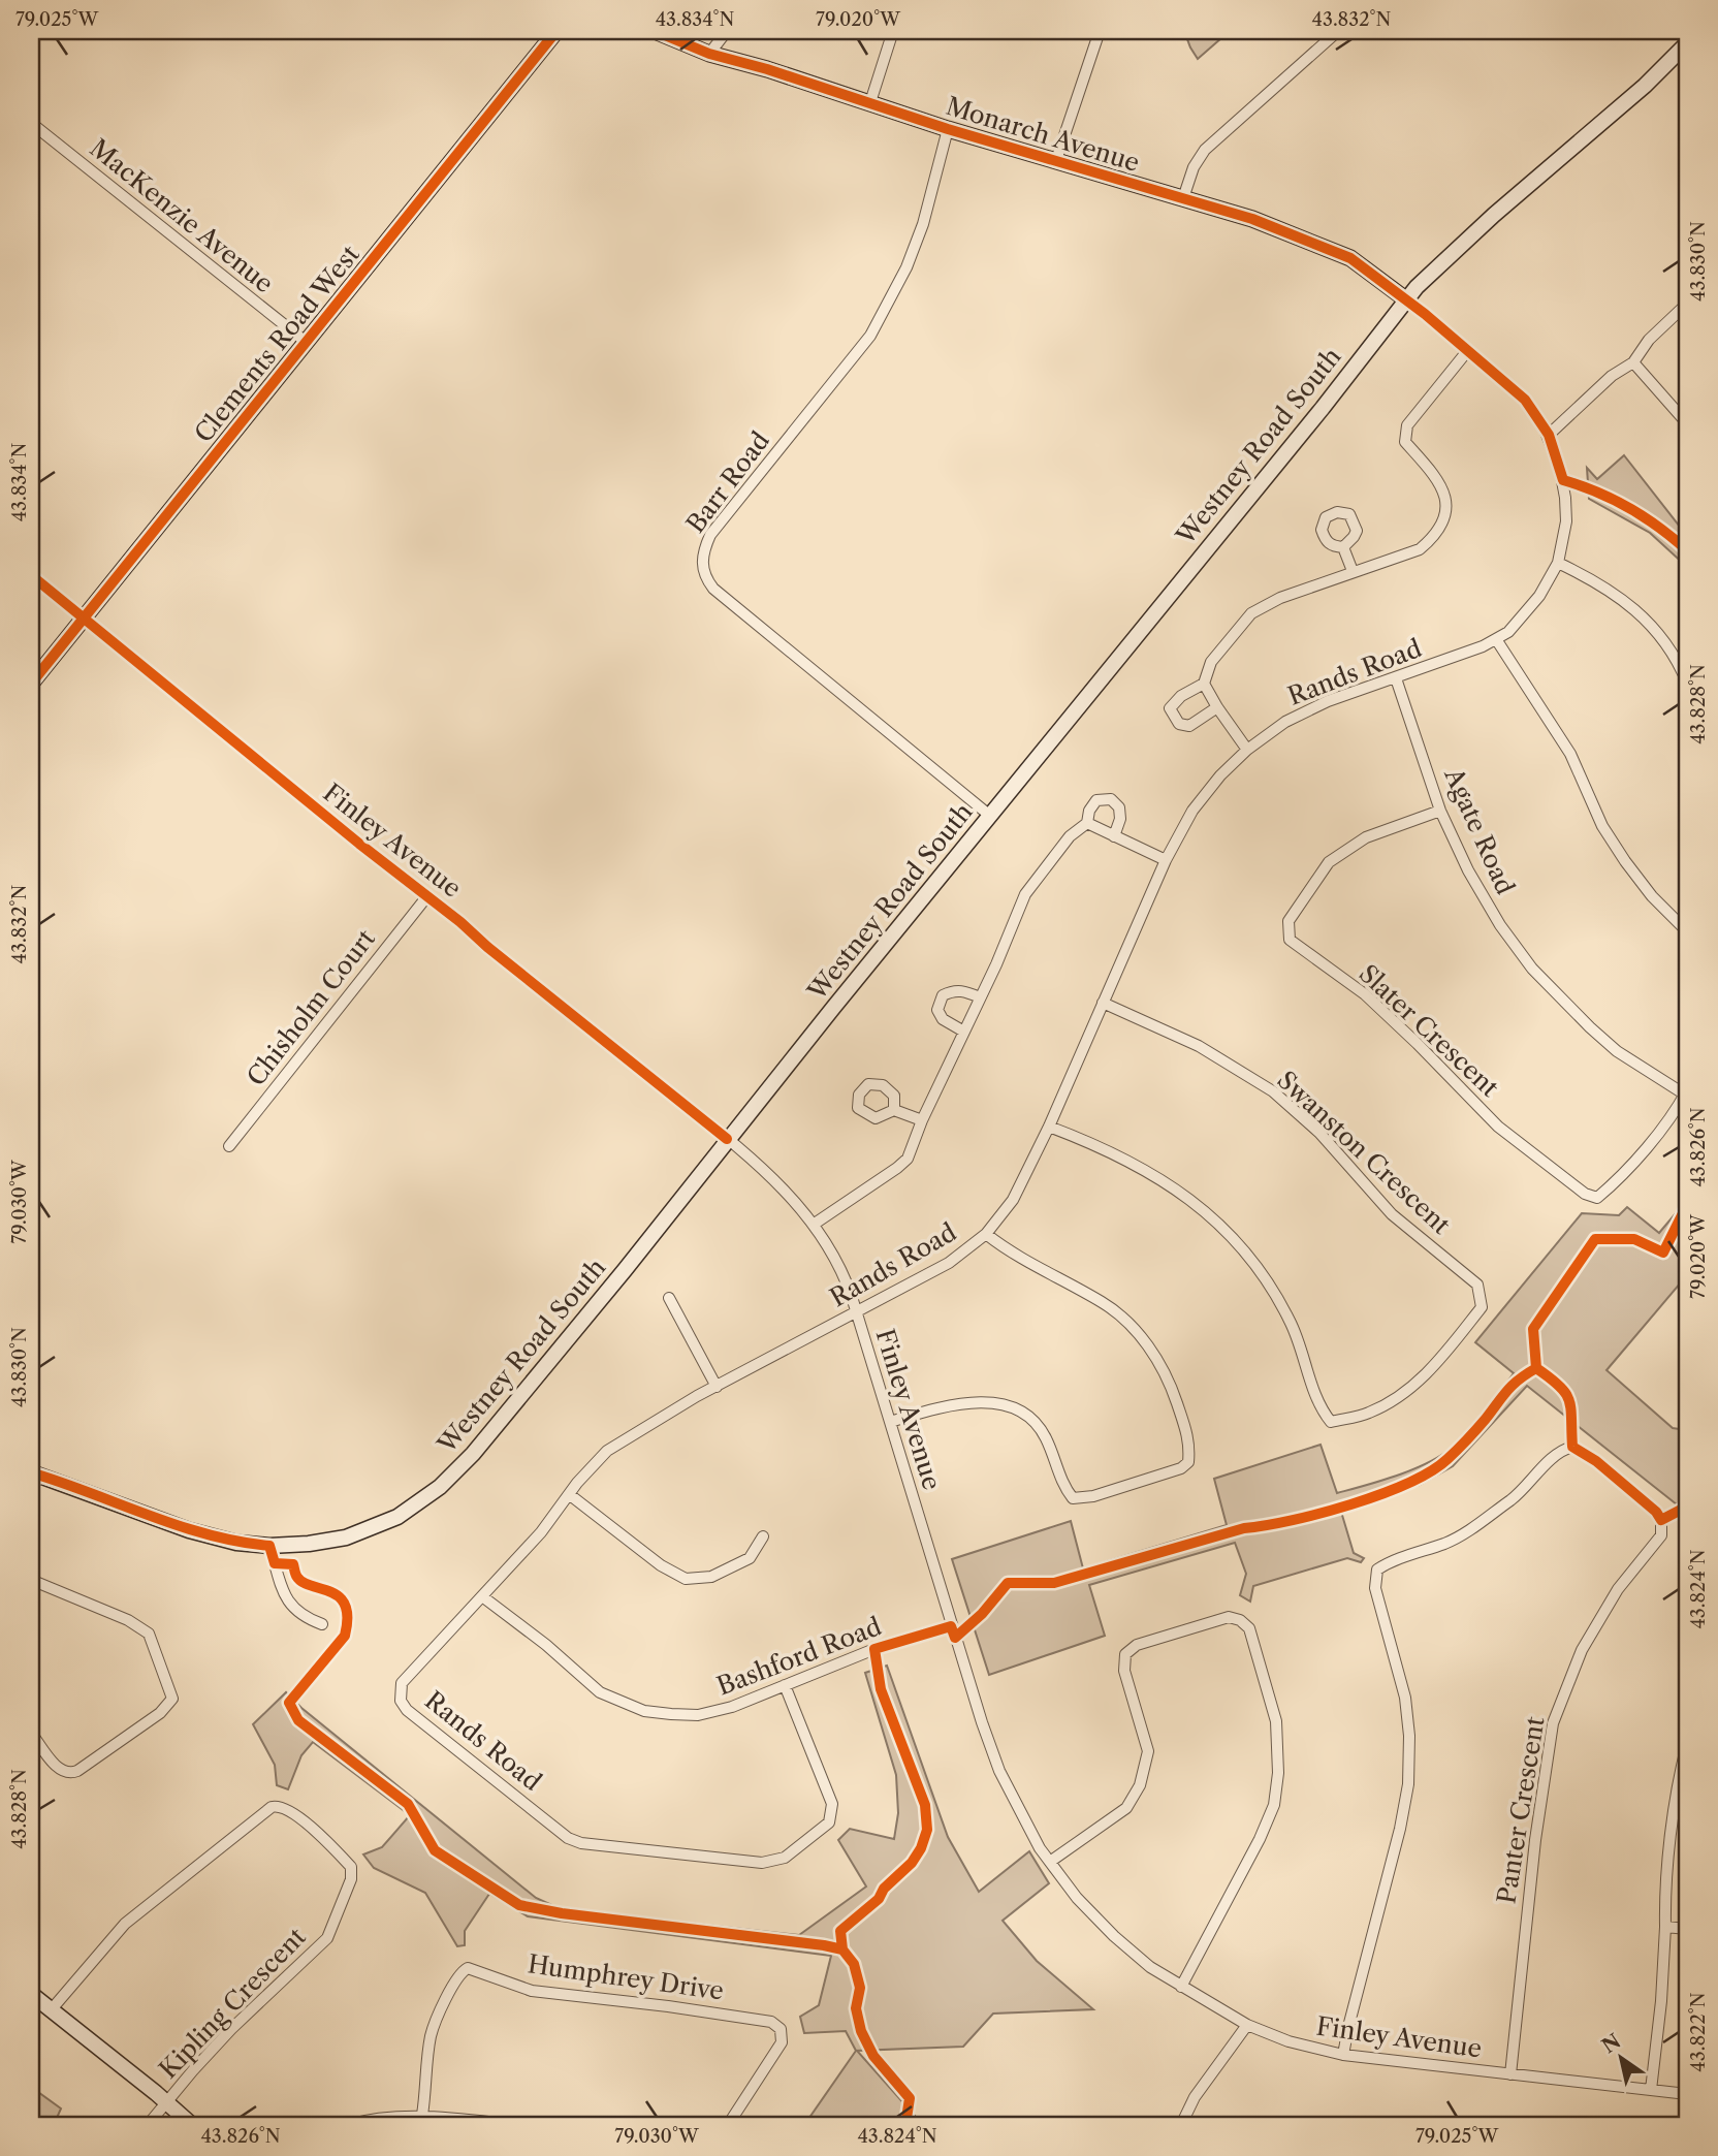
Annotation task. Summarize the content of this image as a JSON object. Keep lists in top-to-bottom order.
{
  "streets": {
    "main road": ["Monarch Avenue", "Clements Road West", "Westney Road South"],
    "street": [
      "MacKenzie Avenue",
      "Barr Road",
      "Rands Road",
      "Agate Road",
      "Finley Avenue",
      "Chisholm Court",
      "Slater Crescent",
      "Swanston Crescent",
      "Bashford Road",
      "Panter Crescent",
      "Humphrey Drive",
      "Kipling Crescent"
    ]
  },
  "crossings": [
    ["Monarch Avenue", "Westney Road South"],
    ["Monarch Avenue", "Barr Road"],
    ["Monarch Avenue", "Rands Road"],
    ["MacKenzie Avenue", "Clements Road West"],
    ["Clements Road West", "Finley Avenue"],
    ["Westney Road South", "Barr Road"],
    ["Westney Road South", "Rands Road"],
    ["Westney Road South", "Finley Avenue"],
    ["Rands Road", "Agate Road"],
    ["Rands Road", "Finley Avenue"],
    ["Rands Road", "Swanston Crescent"],
    ["Rands Road", "Bashford Road"],
    ["Agate Road", "Slater Crescent"],
    ["Finley Avenue", "Chisholm Court"],
    ["Finley Avenue", "Bashford Road"],
    ["Finley Avenue", "Panter Crescent"]
  ],
  "north": "top left",
  "coordinates": [
    "79.025°W",
    "43.834°N",
    "79.020°W",
    "43.832°N",
    "43.830°N",
    "43.828°N",
    "43.826°N",
    "79.030°W",
    "43.824°N",
    "43.822°N"
  ]
}
